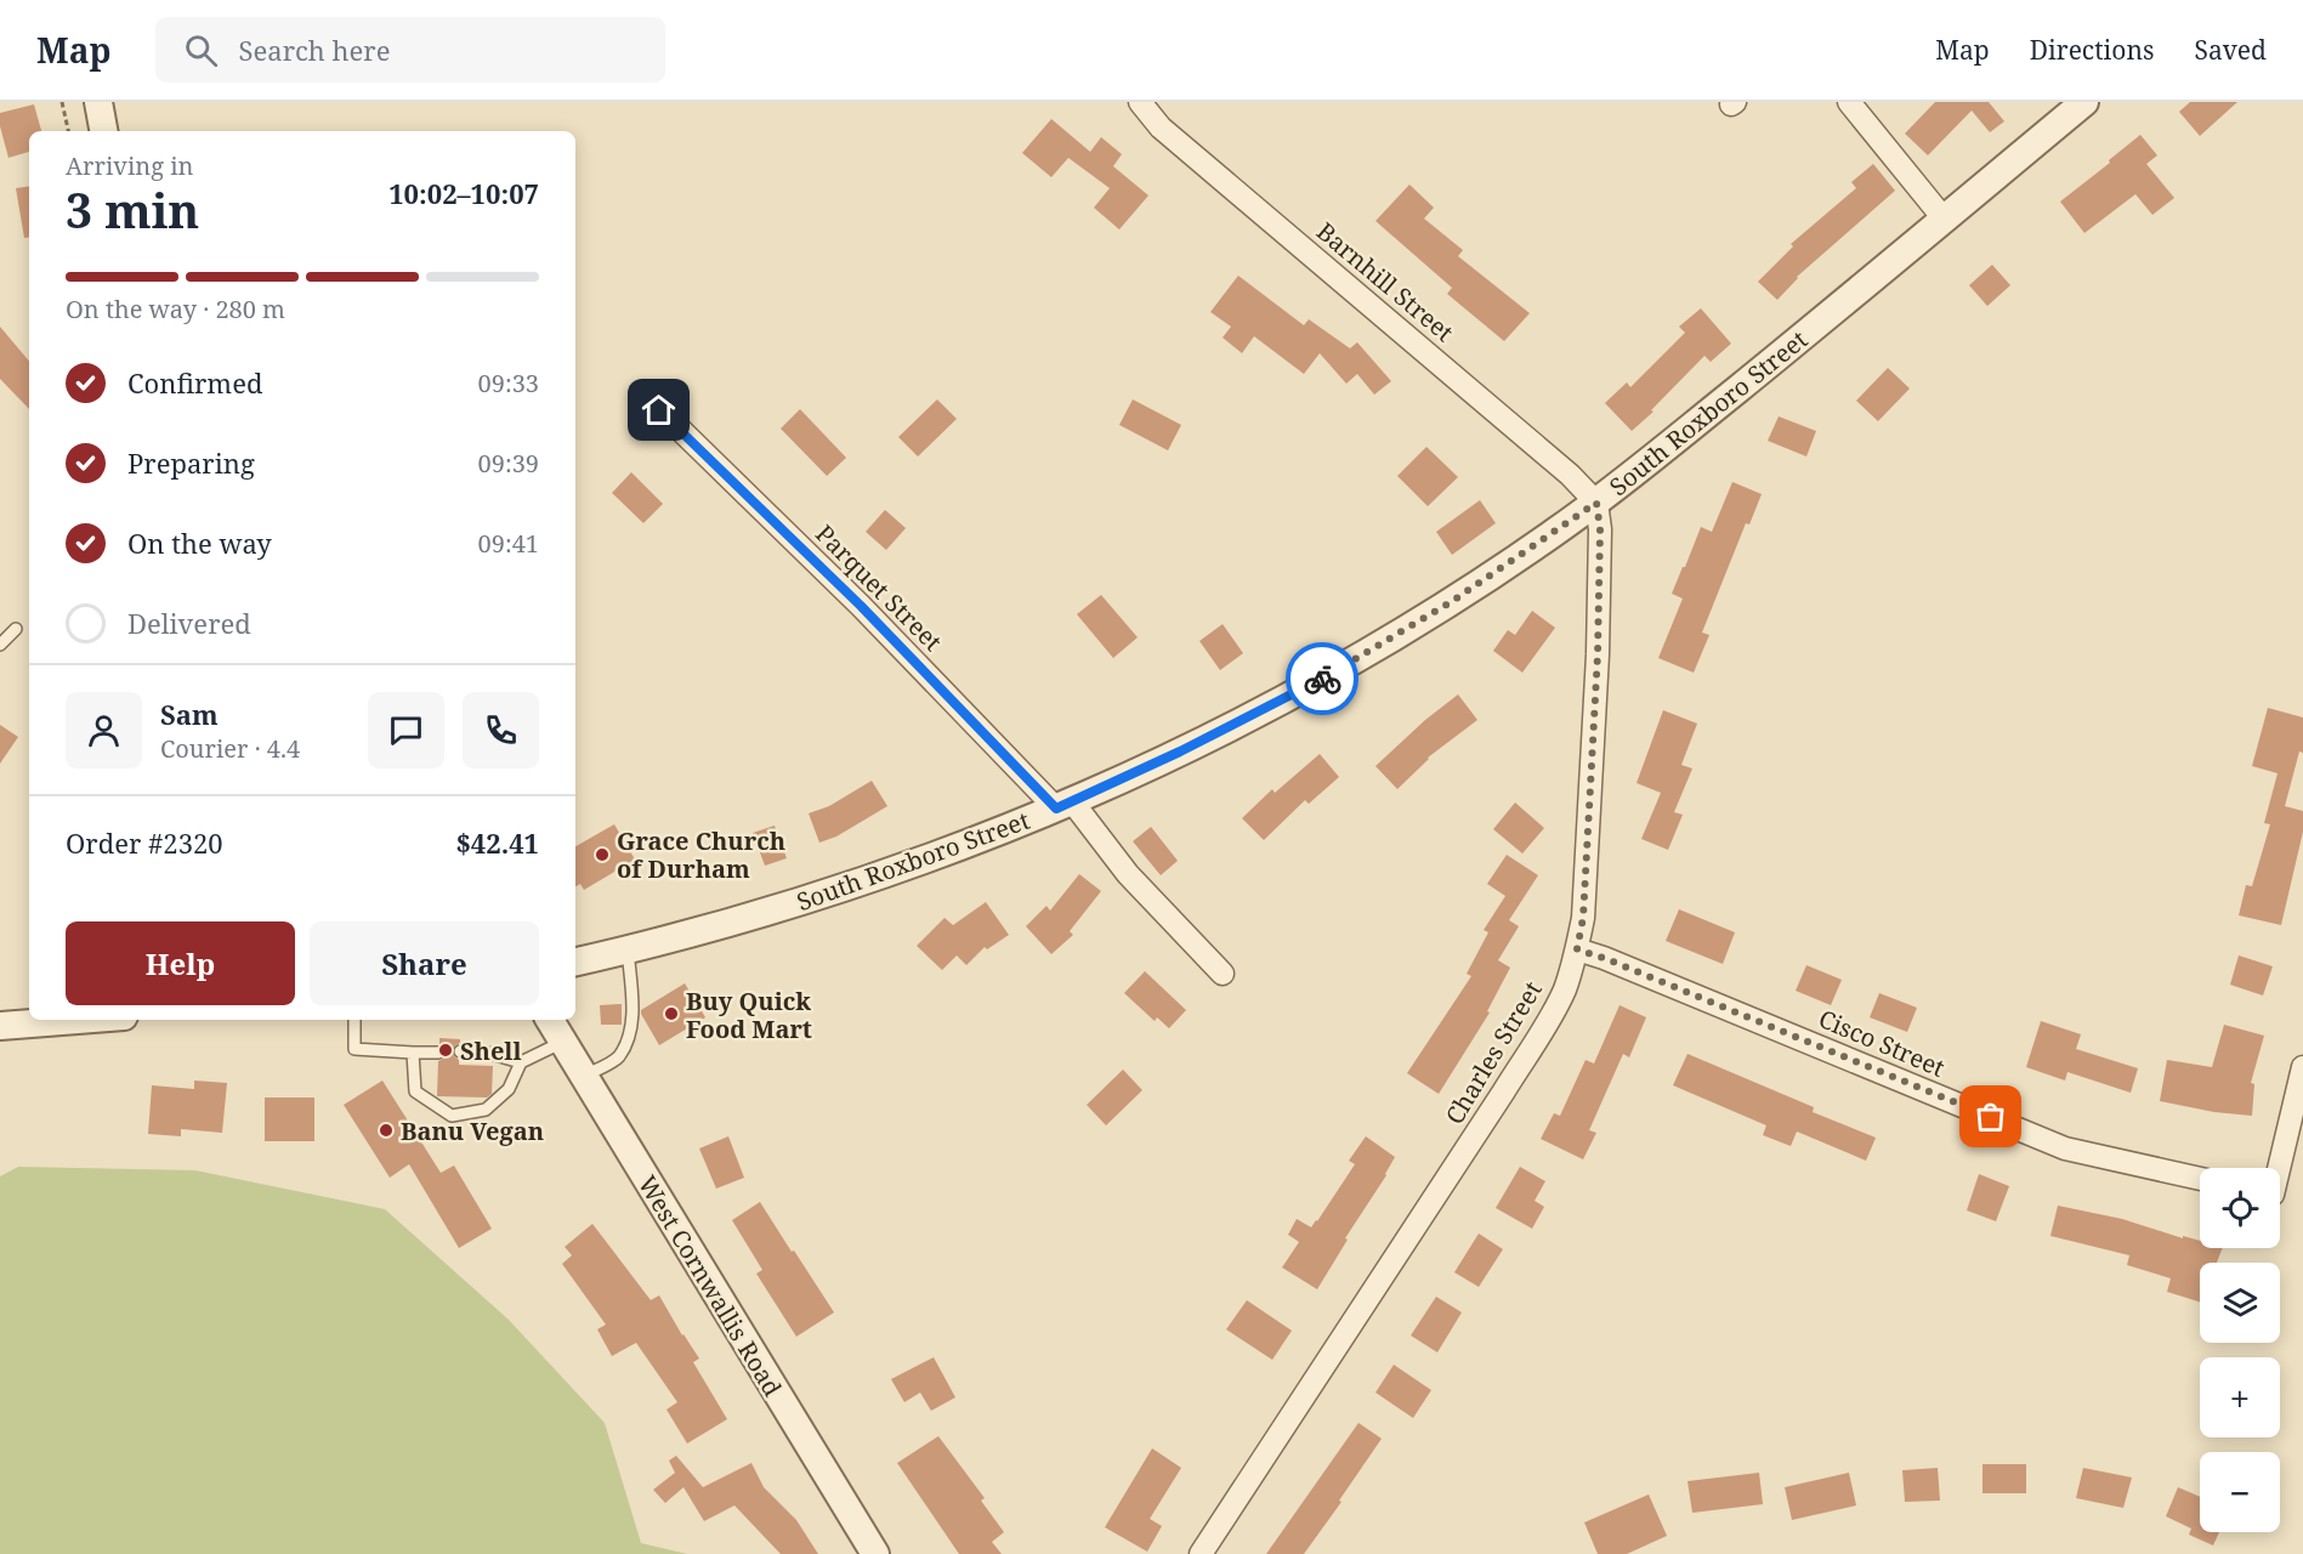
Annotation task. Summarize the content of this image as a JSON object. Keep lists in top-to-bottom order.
{
  "streets": {
    "street": [
      "Barnhill Street",
      "South Roxboro Street",
      "Parquet Street",
      "Cisco Street",
      "Charles Street",
      "West Cornwallis Road"
    ]
  },
  "crossings": [
    ["Barnhill Street", "South Roxboro Street"],
    ["Barnhill Street", "Charles Street"],
    ["South Roxboro Street", "Parquet Street"],
    ["South Roxboro Street", "Charles Street"],
    ["Cisco Street", "Charles Street"]
  ],
  "places": [
    "Grace Church of Durham",
    "Buy Quick Food Mart",
    "Shell",
    "Banu Vegan"
  ],
  "page": {
    "header": "Map",
    "search": "Search here",
    "nav": ["Map", "Directions", "Saved"],
    "heading": ["3 min", "Arriving in", "10:02–10:07"],
    "panel": [
      "Sam",
      "Courier · 4.4",
      "Order #2320",
      "$42.41"
    ],
    "bar": "On the way · 280 m",
    "list": [
      ["Confirmed", "09:33"],
      ["Preparing", "09:39"],
      ["On the way", "09:41"],
      "Delivered"
    ],
    "buttons": ["Help", "Share"],
    "map_buttons": ["+", "−"]
  }
}
